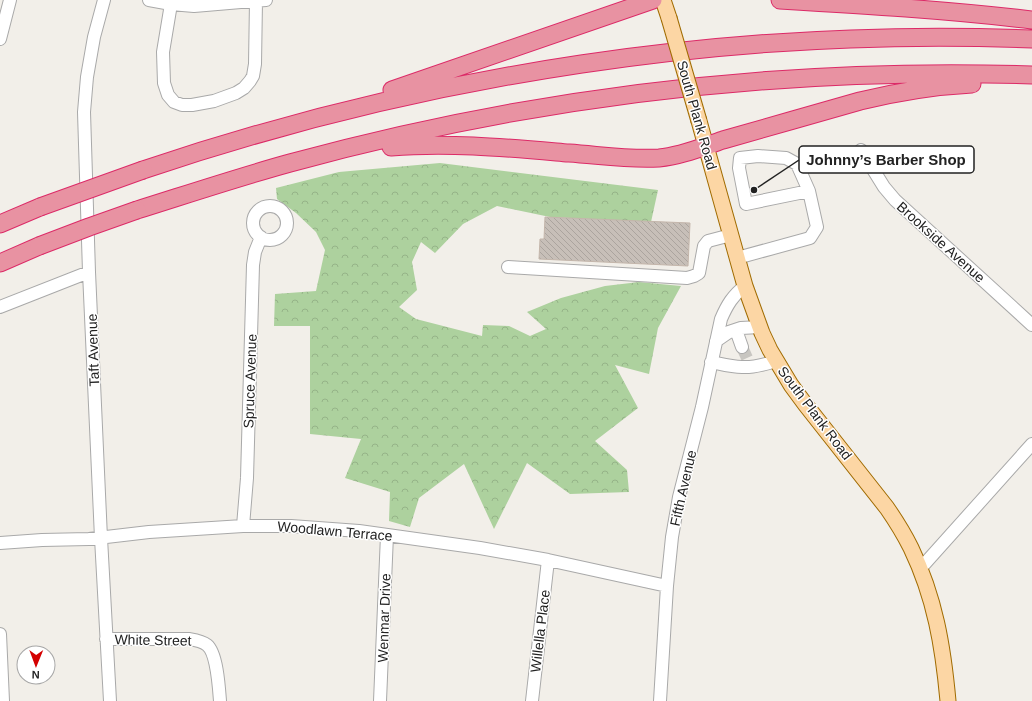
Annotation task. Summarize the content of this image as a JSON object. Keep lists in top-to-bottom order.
{
  "streets": {
    "main road": ["South Plank Road"],
    "street": [
      "Brookside Avenue",
      "Taft Avenue",
      "Spruce Avenue",
      "Fifth Avenue",
      "Woodlawn Terrace",
      "Wenmar Drive",
      "Willella Place",
      "White Street"
    ]
  },
  "crossings": [
    ["South Plank Road", "Fifth Avenue"],
    ["Taft Avenue", "Woodlawn Terrace"],
    ["Taft Avenue", "White Street"],
    ["Spruce Avenue", "Woodlawn Terrace"],
    ["Fifth Avenue", "Woodlawn Terrace"],
    ["Woodlawn Terrace", "Wenmar Drive"],
    ["Woodlawn Terrace", "Willella Place"]
  ],
  "places": ["Johnny’s Barber Shop"],
  "north": "bottom"
}
